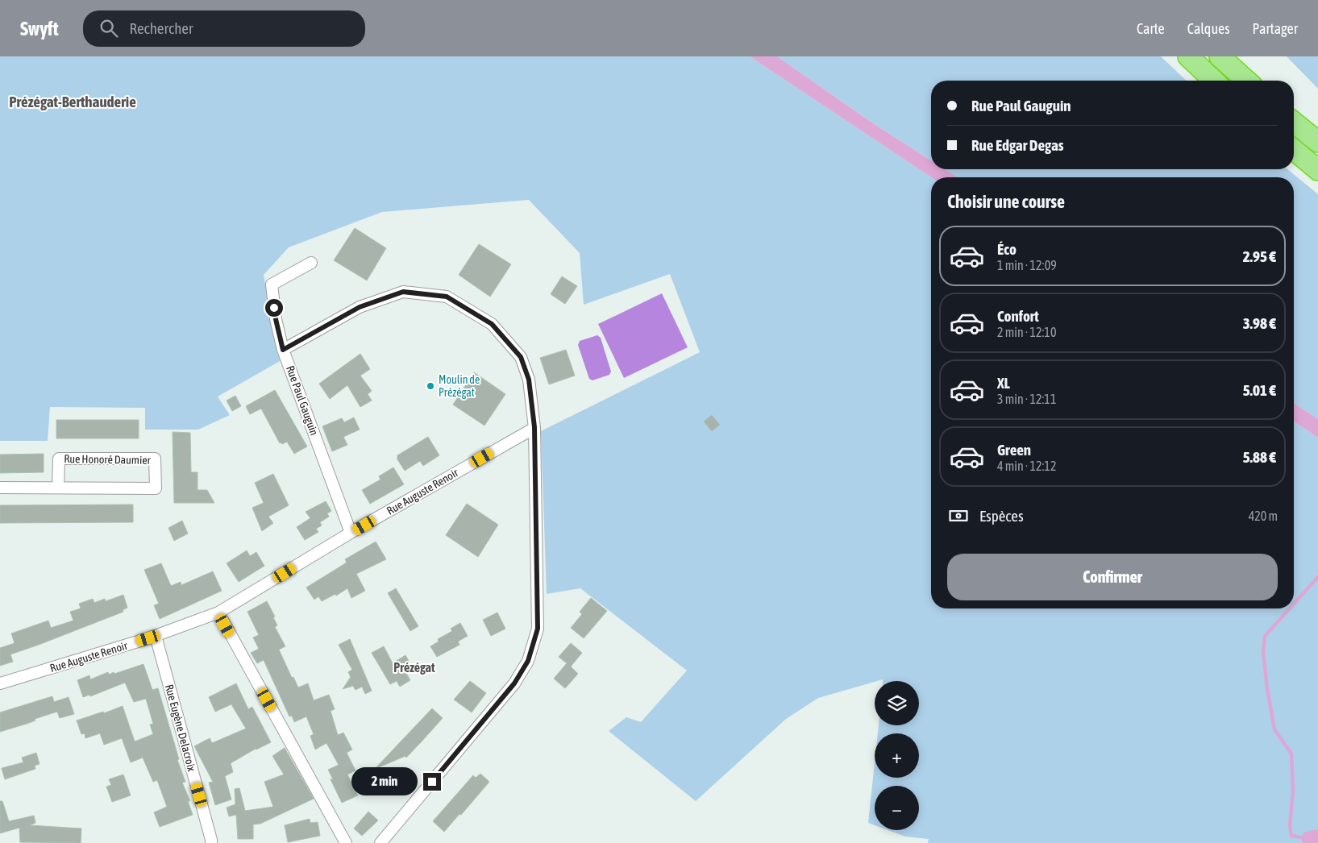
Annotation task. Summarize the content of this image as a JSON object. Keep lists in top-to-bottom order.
{
  "streets": {
    "street": [
      "Rue Paul Gauguin",
      "Rue Honoré Daumier",
      "Rue Auguste Renoir",
      "Rue Eugène Delacroix"
    ]
  },
  "crossings": [
    ["Rue Paul Gauguin", "Rue Auguste Renoir"],
    ["Rue Auguste Renoir", "Rue Eugène Delacroix"]
  ],
  "districts": ["Prézégat-Berthauderie", "Prézégat"],
  "places": ["Moulin de Prézégat"],
  "page": {
    "header": "Swyft",
    "search": "Rechercher",
    "nav": ["Carte", "Calques", "Partager"],
    "banner": ["Rue Paul Gauguin", "Rue Edgar Degas"],
    "heading": "Choisir une course",
    "list": [
      {
        "name": "Éco",
        "note": "1 min · 12:09",
        "value": "2.95 €"
      },
      {
        "name": "Confort",
        "note": "2 min · 12:10",
        "value": "3.98 €"
      },
      {
        "name": "XL",
        "note": "3 min · 12:11",
        "value": "5.01 €"
      },
      {
        "name": "Green",
        "note": "4 min · 12:12",
        "value": "5.88 €"
      }
    ],
    "pay": ["Espèces", "420 m"],
    "buttons": "Confirmer",
    "map_buttons": ["+", "−"],
    "bubble": "2 min"
  }
}
